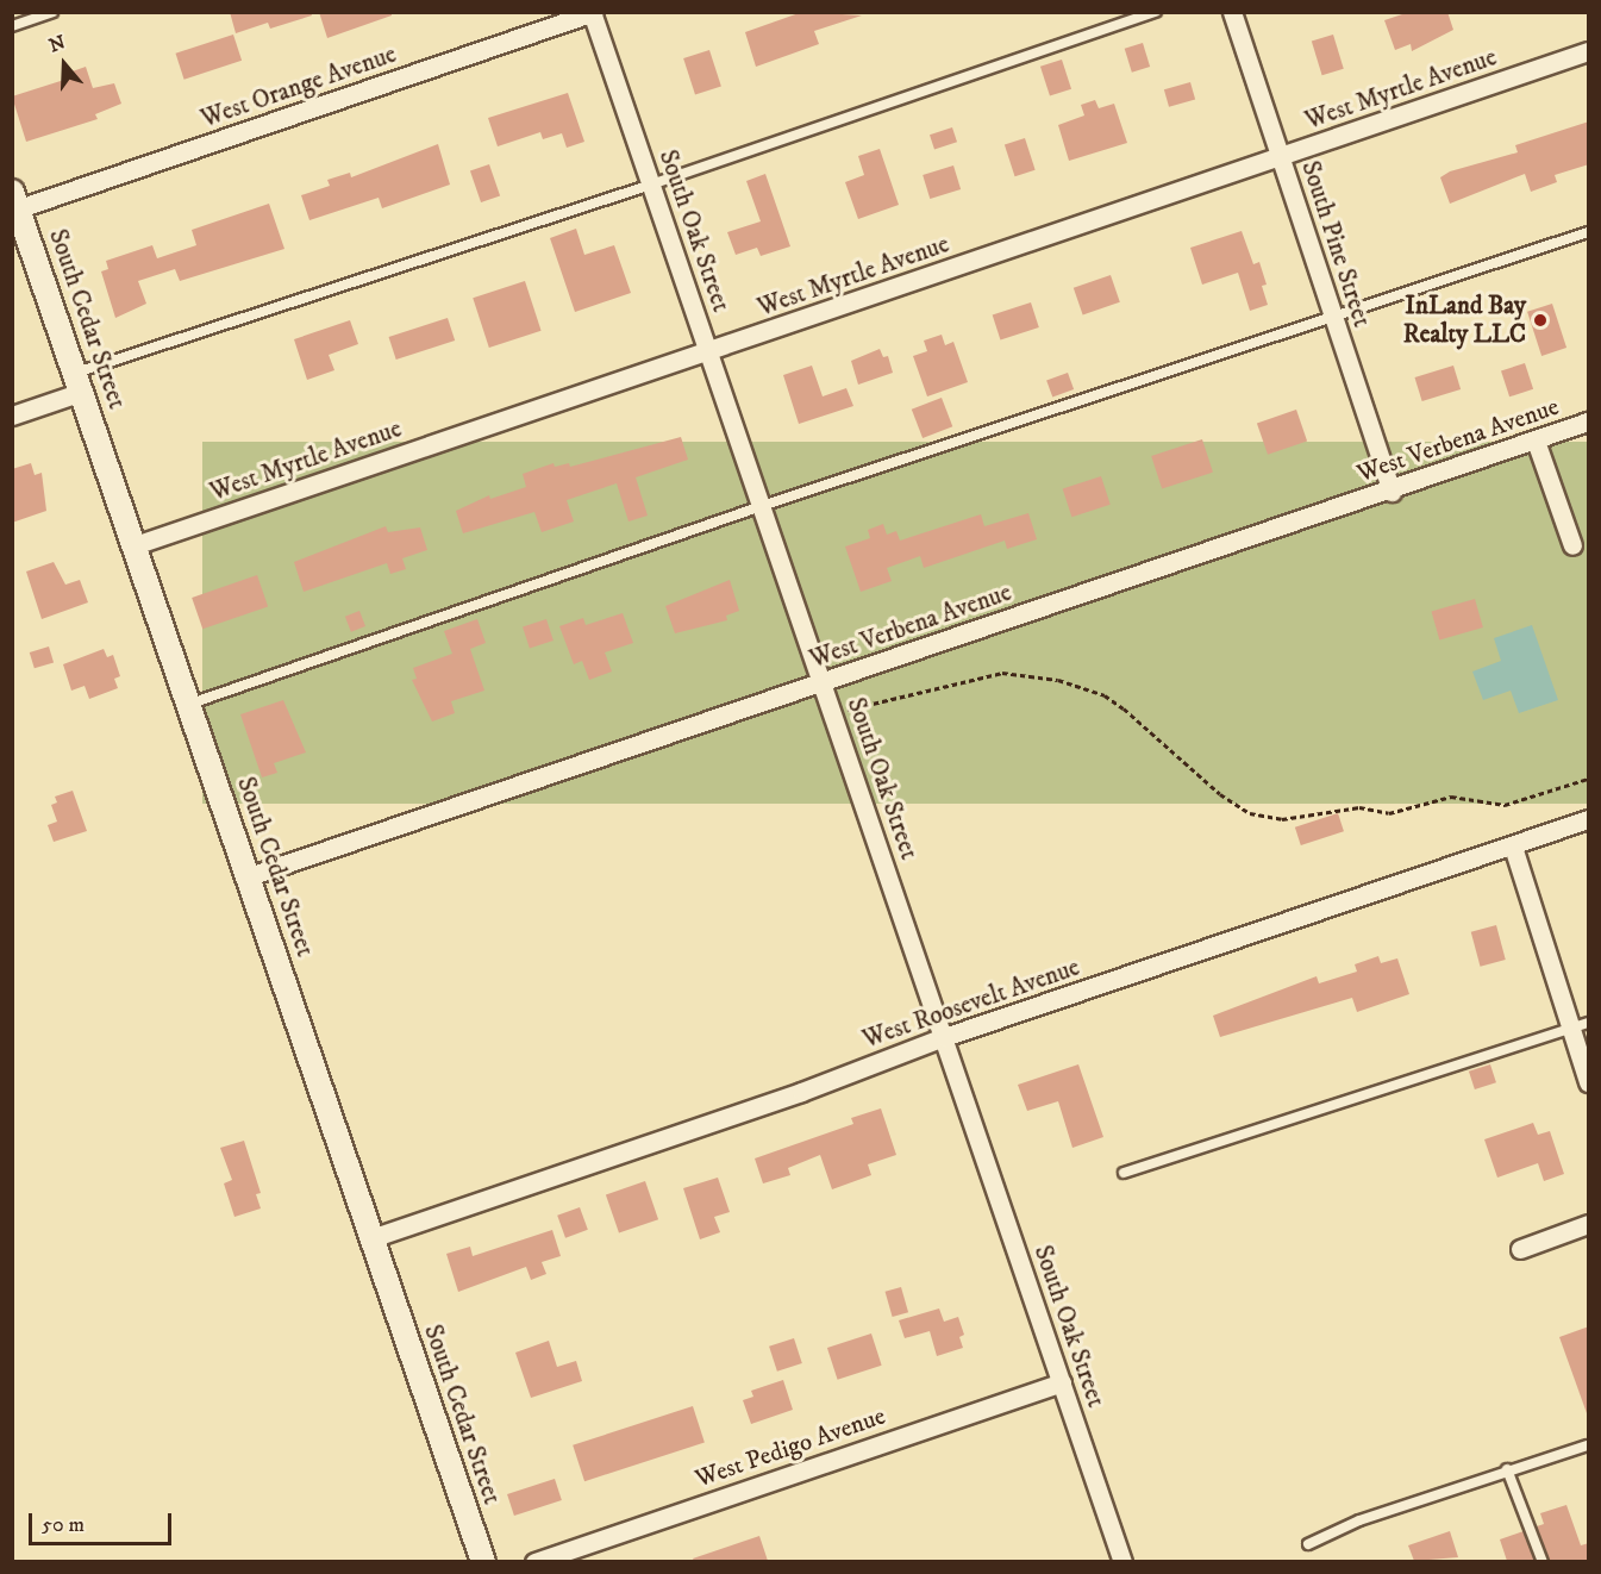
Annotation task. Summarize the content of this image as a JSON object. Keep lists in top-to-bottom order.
{
  "streets": {
    "street": [
      "West Orange Avenue",
      "West Myrtle Avenue",
      "South Oak Street",
      "South Pine Street",
      "South Cedar Street",
      "West Verbena Avenue",
      "West Roosevelt Avenue",
      "West Pedigo Avenue"
    ]
  },
  "crossings": [
    ["West Orange Avenue", "South Oak Street"],
    ["West Orange Avenue", "South Cedar Street"],
    ["West Myrtle Avenue", "South Oak Street"],
    ["West Myrtle Avenue", "South Pine Street"],
    ["West Myrtle Avenue", "South Cedar Street"],
    ["South Oak Street", "West Verbena Avenue"],
    ["South Oak Street", "West Roosevelt Avenue"],
    ["South Oak Street", "West Pedigo Avenue"],
    ["South Pine Street", "West Verbena Avenue"],
    ["South Cedar Street", "West Verbena Avenue"],
    ["South Cedar Street", "West Roosevelt Avenue"]
  ],
  "places": ["InLand Bay Realty LLC"],
  "scale_bar": "50 m",
  "north": "top"
}
